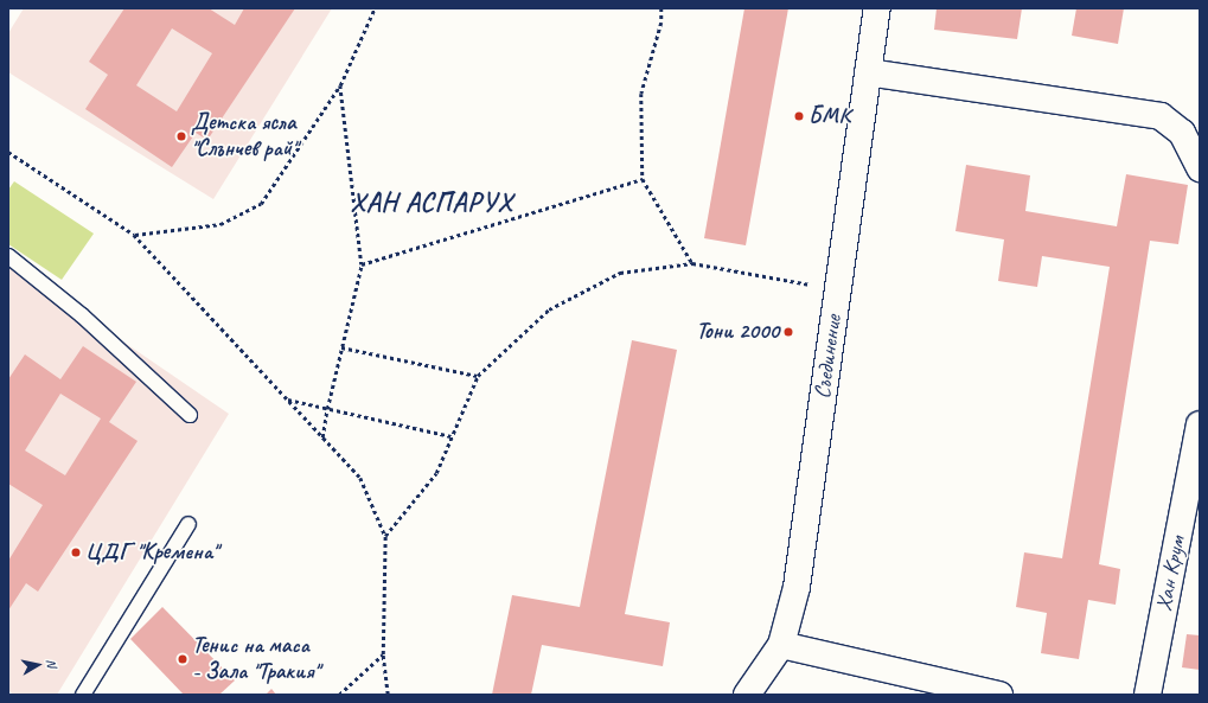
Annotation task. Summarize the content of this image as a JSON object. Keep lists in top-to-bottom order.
{
  "streets": {
    "street": ["Съединение", "Хан Крум"]
  },
  "districts": ["ХАН АСПАРУХ"],
  "places": [
    "БМК",
    "Детска ясла \"Слънчев рай\"",
    "Тони 2000",
    "ЦДГ \"Кремена\"",
    "Тенис на маса - Зала \"Тракия\""
  ],
  "north": "right"
}
